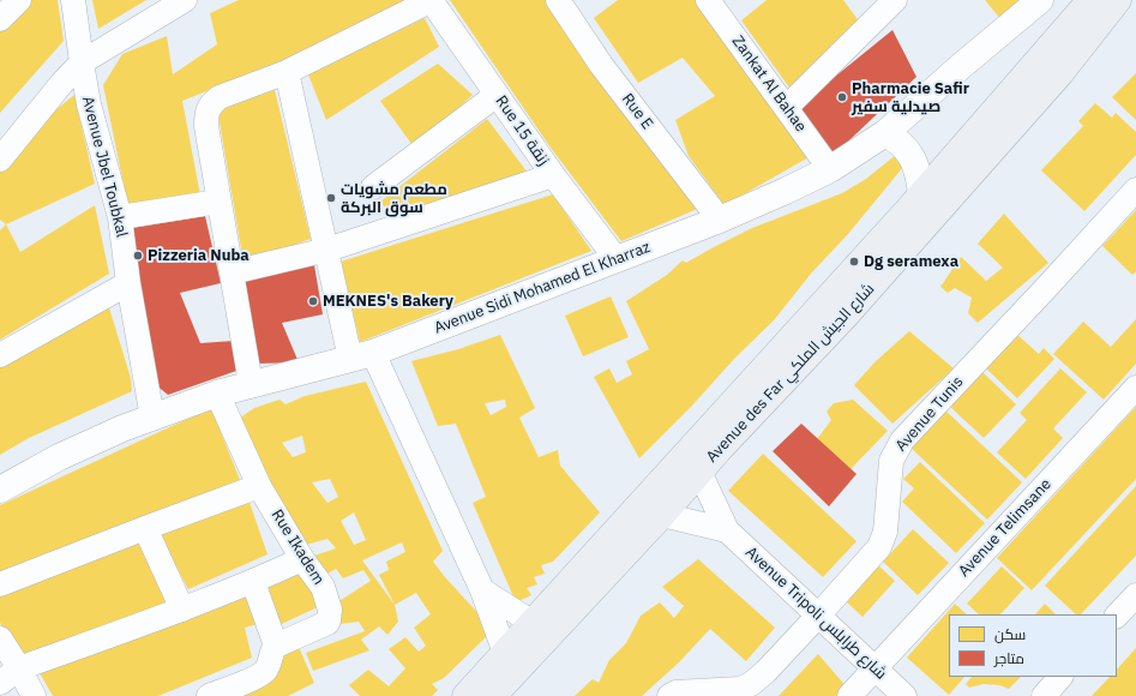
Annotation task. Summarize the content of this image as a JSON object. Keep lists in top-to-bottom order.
{
  "streets": {
    "main road": ["Avenue des Far شارع الجيش الملكي"],
    "street": [
      "Zankat Al Bahae",
      "Rue E",
      "Rue 15 زنقة",
      "Avenue Jbel Toubkal",
      "Avenue Sidi Mohamed El Kharraz",
      "Avenue Tunis",
      "Avenue Telimsane",
      "Rue Ikadem",
      "Avenue Tripoli شارع طرابلس"
    ]
  },
  "crossings": [
    ["Zankat Al Bahae", "Avenue Sidi Mohamed El Kharraz"],
    ["Rue E", "Avenue Sidi Mohamed El Kharraz"],
    ["Rue 15 زنقة", "Avenue Sidi Mohamed El Kharraz"],
    ["Avenue Jbel Toubkal", "Avenue Sidi Mohamed El Kharraz"],
    ["Avenue Sidi Mohamed El Kharraz", "Rue Ikadem"],
    ["Avenue des Far شارع الجيش الملكي", "Avenue Tripoli شارع طرابلس"],
    ["Avenue Tunis", "Avenue Tripoli شارع طرابلس"],
    ["Avenue Telimsane", "Avenue Tripoli شارع طرابلس"]
  ],
  "places": [
    "Pharmacie Safir صيدلية سفير",
    "مطعم مشويات سوق البركة",
    "Pizzeria Nuba",
    "Dg seramexa",
    "MEKNES's Bakery"
  ],
  "legend": ["سكن", "متاجر"]
}
